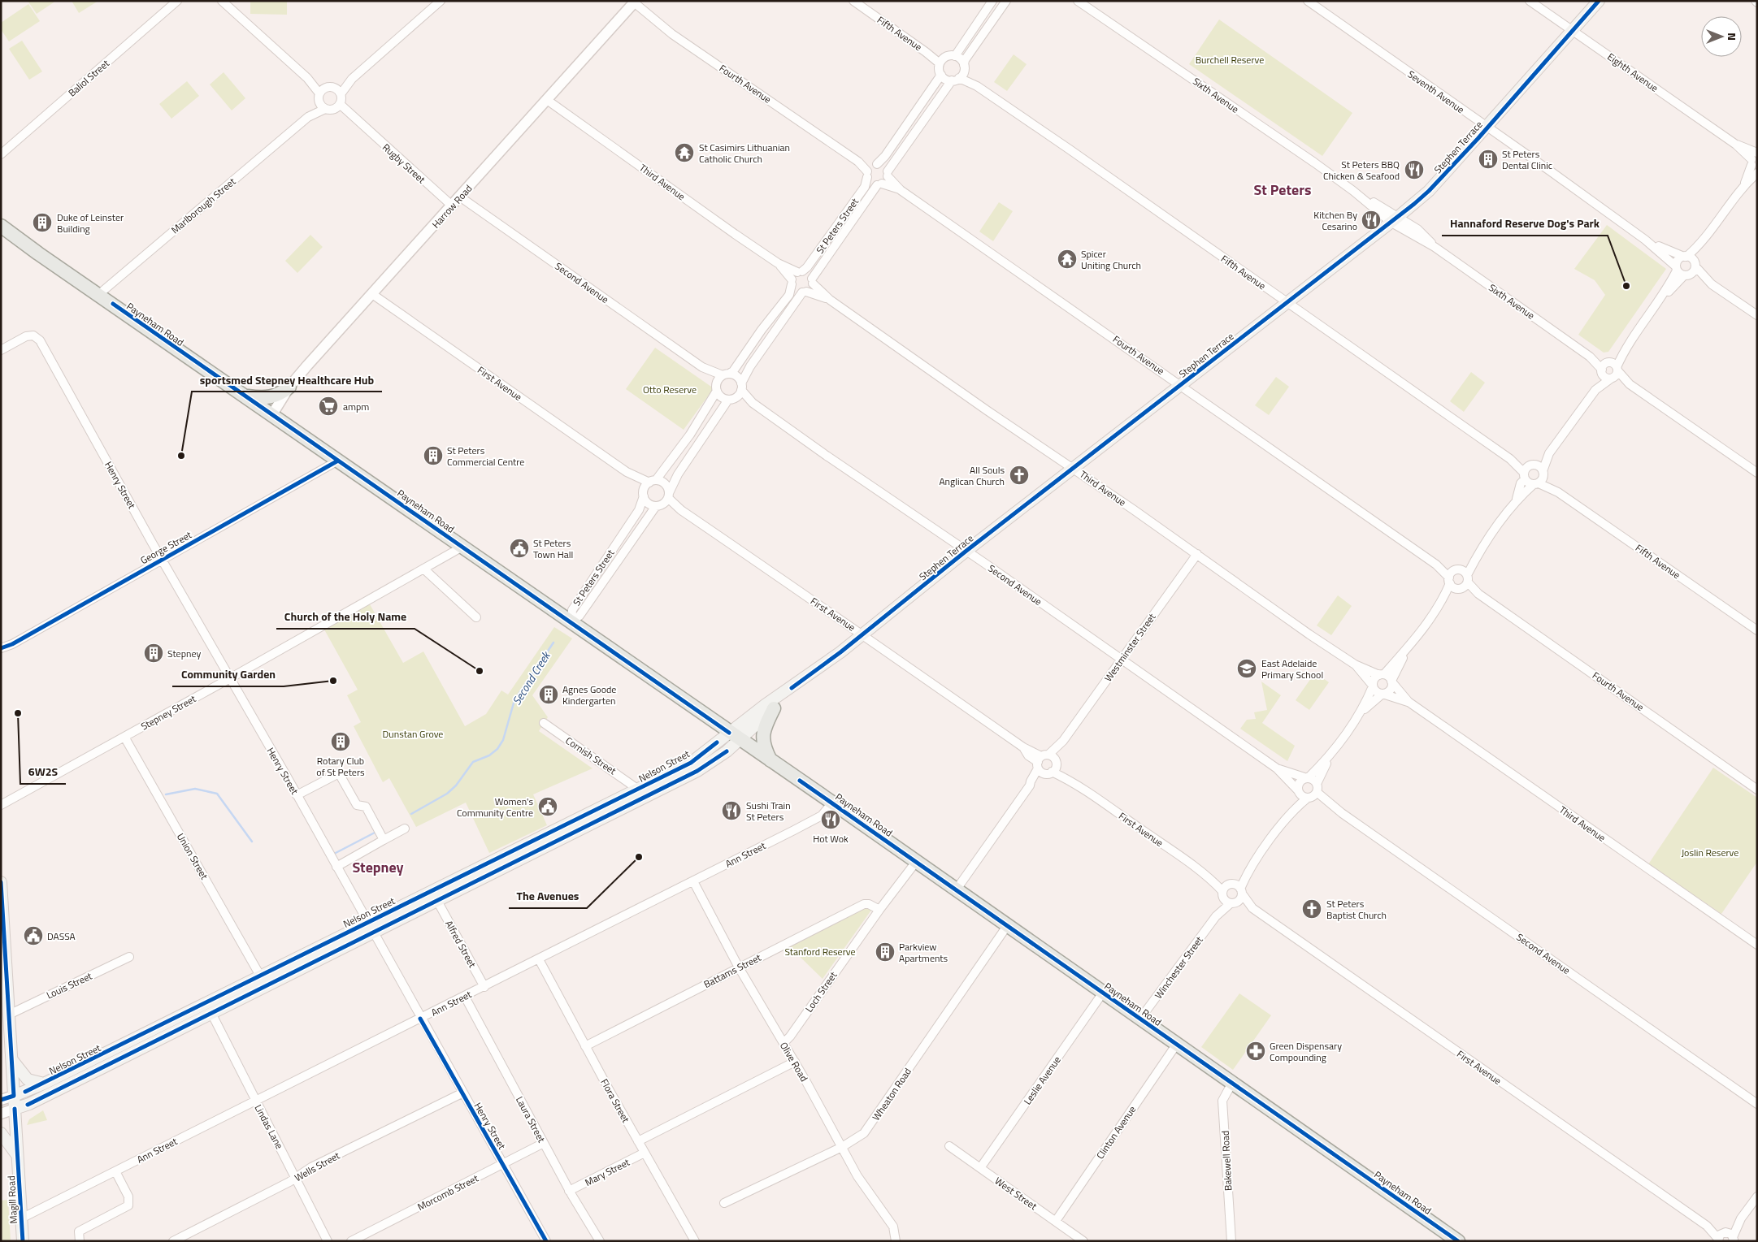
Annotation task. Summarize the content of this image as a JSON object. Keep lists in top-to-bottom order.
{
  "streets": {
    "main road": [
      "Stephen Terrace",
      "Payneham Road",
      "Nelson Street",
      "Magill Road"
    ],
    "street": [
      "Fifth Avenue",
      "Eighth Avenue",
      "Baliol Street",
      "Fourth Avenue",
      "Seventh Avenue",
      "Sixth Avenue",
      "Rugby Street",
      "Third Avenue",
      "Marlborough Street",
      "Harrow Road",
      "St Peters Street",
      "Second Avenue",
      "First Avenue",
      "Henry Street",
      "George Street",
      "Westminster Street",
      "Stepney Street",
      "Cornish Street",
      "Ann Street",
      "Union Street",
      "Alfred Street",
      "Winchester Street",
      "Battams Street",
      "Louis Street",
      "Loch Street",
      "Olive Road",
      "Leslie Avenue",
      "Wheaton Road",
      "Flora Street",
      "Laura Street",
      "Lindas Lane",
      "Clinton Avenue",
      "Bakewell Road",
      "Wells Street",
      "Mary Street",
      "Morcomb Street",
      "West Street"
    ]
  },
  "crossings": [
    ["Fifth Avenue", "Stephen Terrace"],
    ["Fifth Avenue", "St Peters Street"],
    ["Eighth Avenue", "Stephen Terrace"],
    ["Fourth Avenue", "Stephen Terrace"],
    ["Fourth Avenue", "Harrow Road"],
    ["Fourth Avenue", "St Peters Street"],
    ["Seventh Avenue", "Stephen Terrace"],
    ["Sixth Avenue", "Stephen Terrace"],
    ["Stephen Terrace", "Third Avenue"],
    ["Stephen Terrace", "Second Avenue"],
    ["Stephen Terrace", "Payneham Road"],
    ["Stephen Terrace", "First Avenue"],
    ["Stephen Terrace", "Nelson Street"],
    ["Rugby Street", "Harrow Road"],
    ["Third Avenue", "Harrow Road"],
    ["Third Avenue", "St Peters Street"],
    ["Third Avenue", "Westminster Street"],
    ["Third Avenue", "Winchester Street"],
    ["Marlborough Street", "Payneham Road"],
    ["Harrow Road", "Second Avenue"],
    ["Harrow Road", "Payneham Road"],
    ["Harrow Road", "First Avenue"],
    ["St Peters Street", "Second Avenue"],
    ["St Peters Street", "Payneham Road"],
    ["St Peters Street", "First Avenue"],
    ["Second Avenue", "Westminster Street"],
    ["Second Avenue", "Winchester Street"],
    ["Payneham Road", "George Street"],
    ["Payneham Road", "Westminster Street"],
    ["Payneham Road", "Stepney Street"],
    ["Payneham Road", "Nelson Street"],
    ["Payneham Road", "Ann Street"],
    ["Payneham Road", "Winchester Street"],
    ["Payneham Road", "Loch Street"],
    ["Payneham Road", "Leslie Avenue"],
    ["Payneham Road", "Wheaton Road"],
    ["Payneham Road", "Clinton Avenue"],
    ["Payneham Road", "Bakewell Road"],
    ["First Avenue", "Westminster Street"],
    ["First Avenue", "Winchester Street"],
    ["Henry Street", "George Street"],
    ["Henry Street", "Stepney Street"],
    ["Henry Street", "Nelson Street"],
    ["Henry Street", "Ann Street"],
    ["Henry Street", "Wells Street"],
    ["Henry Street", "Morcomb Street"],
    ["Stepney Street", "Union Street"],
    ["Cornish Street", "Nelson Street"],
    ["Nelson Street", "Union Street"],
    ["Nelson Street", "Alfred Street"],
    ["Nelson Street", "Lindas Lane"],
    ["Nelson Street", "Magill Road"],
    ["Ann Street", "Alfred Street"],
    ["Ann Street", "Olive Road"],
    ["Ann Street", "Flora Street"],
    ["Ann Street", "Laura Street"],
    ["Ann Street", "Lindas Lane"],
    ["Ann Street", "Magill Road"],
    ["Battams Street", "Loch Street"],
    ["Battams Street", "Olive Road"],
    ["Battams Street", "Flora Street"],
    ["Louis Street", "Magill Road"],
    ["Loch Street", "Olive Road"],
    ["Olive Road", "Wheaton Road"],
    ["Leslie Avenue", "West Street"],
    ["Flora Street", "Mary Street"],
    ["Laura Street", "Mary Street"],
    ["Laura Street", "Morcomb Street"],
    ["Lindas Lane", "Wells Street"],
    ["Clinton Avenue", "West Street"]
  ],
  "districts": ["St Peters", "Stepney"],
  "water": ["Second Creek"],
  "parks": [
    "Burchell Reserve",
    "Otto Reserve",
    "Dunstan Grove",
    "Joslin Reserve",
    "Stanford Reserve"
  ],
  "places": {
    "temple": ["St Casimirs Lithuanian Catholic Church", "Spicer Uniting Church"],
    "building": [
      "St Peters Dental Clinic",
      "Duke of Leinster Building",
      "St Peters Commercial Centre",
      "Stepney",
      "Agnes Goode Kindergarten",
      "Rotary Club of St Peters",
      "Parkview Apartments"
    ],
    "restaurant": [
      "St Peters BBQ Chicken & Seafood",
      "Kitchen By Cesarino",
      "Sushi Train St Peters",
      "Hot Wok"
    ],
    "other": [
      "Hannaford Reserve Dog's Park",
      "sportsmed Stepney Healthcare Hub",
      "Church of the Holy Name",
      "Community Garden",
      "6W2S",
      "The Avenues"
    ],
    "supermarket": ["ampm"],
    "church": ["All Souls Anglican Church", "St Peters Baptist Church"],
    "public building": ["St Peters Town Hall", "Women's Community Centre", "DASSA"],
    "school or university": ["East Adelaide Primary School"],
    "pharmacy": ["Green Dispensary Compounding"]
  },
  "north": "right"
}
